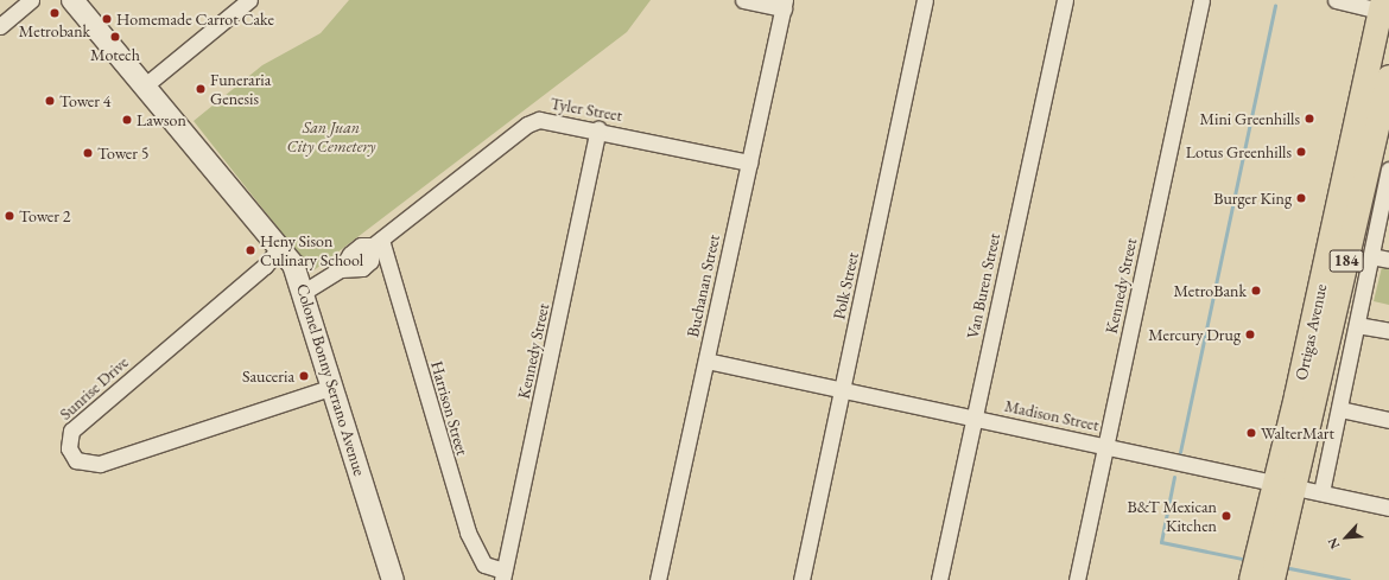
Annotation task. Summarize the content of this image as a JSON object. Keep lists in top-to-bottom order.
{
  "streets": {
    "main road": ["184", "Ortigas Avenue", "Colonel Bonny Serrano Avenue"],
    "street": [
      "Tyler Street",
      "Buchanan Street",
      "Polk Street",
      "Van Buren Street",
      "Kennedy Street",
      "Sunrise Drive",
      "Harrison Street",
      "Madison Street"
    ]
  },
  "crossings": [
    ["Tyler Street", "Buchanan Street"],
    ["Tyler Street", "Kennedy Street"],
    ["Tyler Street", "Colonel Bonny Serrano Avenue"],
    ["Tyler Street", "Harrison Street"],
    ["Buchanan Street", "Madison Street"],
    ["Polk Street", "Madison Street"],
    ["Van Buren Street", "Madison Street"],
    ["Kennedy Street", "Harrison Street"],
    ["Kennedy Street", "Madison Street"],
    ["Ortigas Avenue", "Madison Street"],
    ["Colonel Bonny Serrano Avenue", "Sunrise Drive"]
  ],
  "parks": ["San Juan City Cemetery"],
  "places": [
    "Metrobank",
    "Homemade Carrot Cake",
    "Motech",
    "Funeraria Genesis",
    "Tower 4",
    "Mini Greenhills",
    "Lawson",
    "Lotus Greenhills",
    "Tower 5",
    "Burger King",
    "Tower 2",
    "Heny Sison Culinary School",
    "MetroBank",
    "Mercury Drug",
    "Sauceria",
    "WalterMart",
    "B&T Mexican Kitchen"
  ],
  "north": "bottom left"
}
